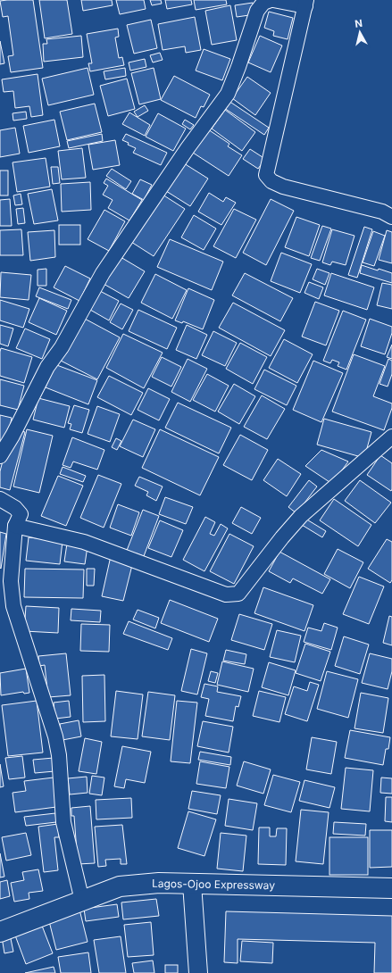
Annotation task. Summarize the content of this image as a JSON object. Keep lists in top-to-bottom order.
{
  "streets": {
    "main road": ["Lagos-Ojoo Expressway"]
  },
  "north": "top"
}
